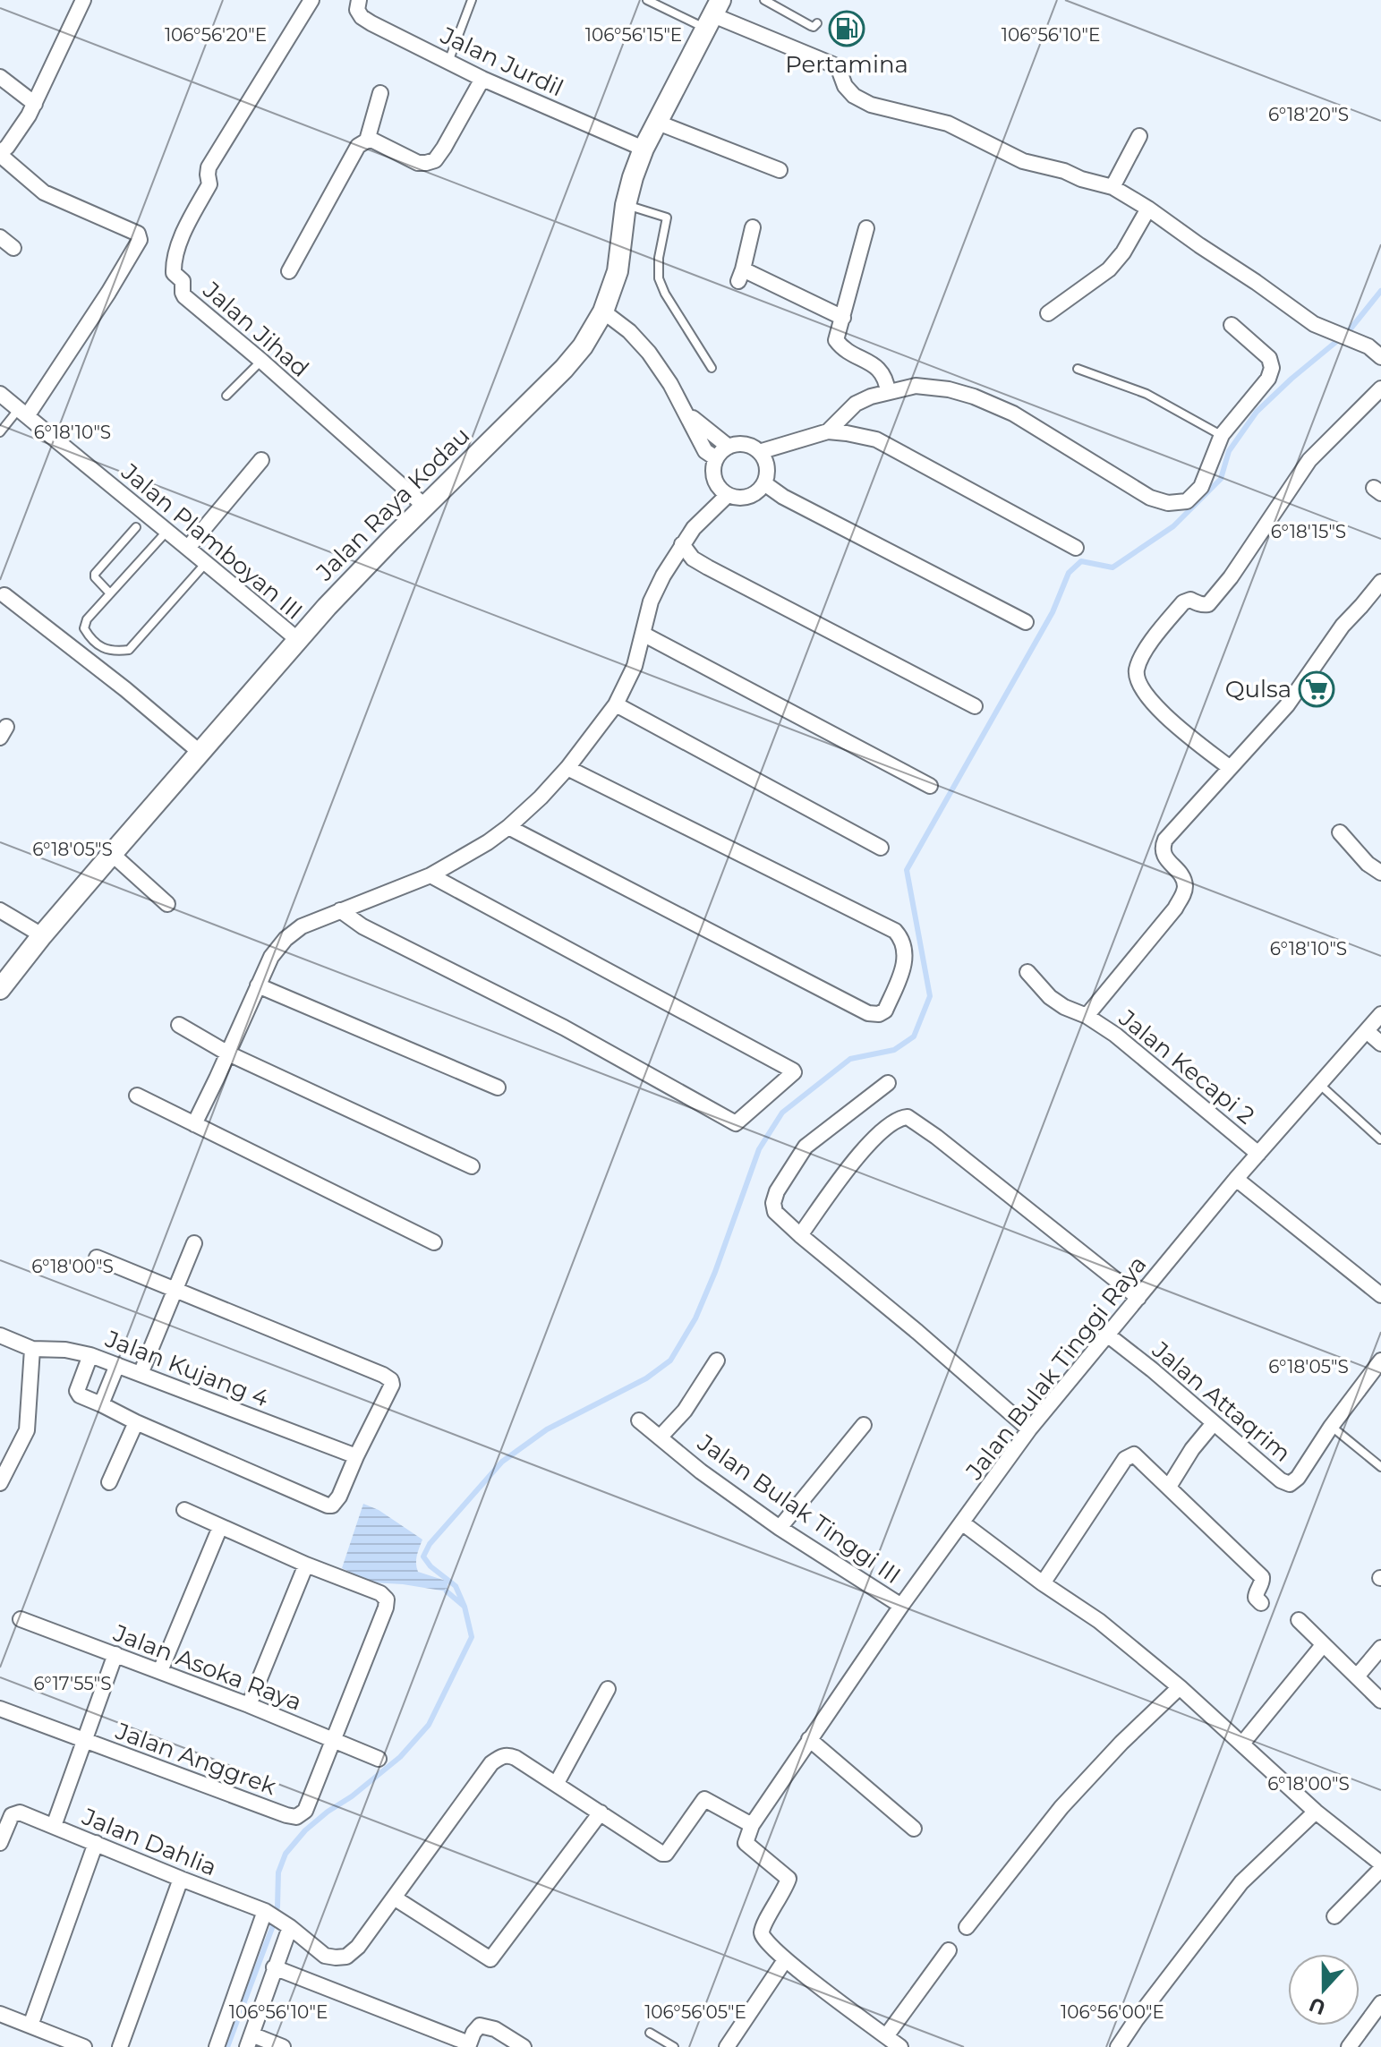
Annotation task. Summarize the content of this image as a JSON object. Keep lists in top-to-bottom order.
{
  "streets": {
    "street": [
      "Jalan Jurdil",
      "Jalan Jihad",
      "Jalan Raya Kodau",
      "Jalan Plamboyan III",
      "Jalan Kecapi 2",
      "Jalan Bulak Tinggi Raya",
      "Jalan Kujang 4",
      "Jalan Attaqrim",
      "Jalan Bulak Tinggi III",
      "Jalan Asoka Raya",
      "Jalan Anggrek",
      "Jalan Dahlia"
    ]
  },
  "crossings": [
    ["Jalan Jurdil", "Jalan Raya Kodau"],
    ["Jalan Jihad", "Jalan Raya Kodau"],
    ["Jalan Raya Kodau", "Jalan Plamboyan III"],
    ["Jalan Kecapi 2", "Jalan Bulak Tinggi Raya"],
    ["Jalan Bulak Tinggi Raya", "Jalan Attaqrim"],
    ["Jalan Bulak Tinggi Raya", "Jalan Bulak Tinggi III"],
    ["Jalan Asoka Raya", "Jalan Anggrek"]
  ],
  "places": {
    "fuel station": ["Pertamina"],
    "supermarket": ["Qulsa"]
  },
  "north": "bottom",
  "coordinates": [
    "106°56'10\"E",
    "106°56'20\"E",
    "106°56'15\"E",
    "6°18'20\"S",
    "6°18'10\"S",
    "6°18'15\"S",
    "6°18'05\"S",
    "6°18'00\"S",
    "6°17'55\"S",
    "106°56'05\"E",
    "106°56'00\"E"
  ]
}
